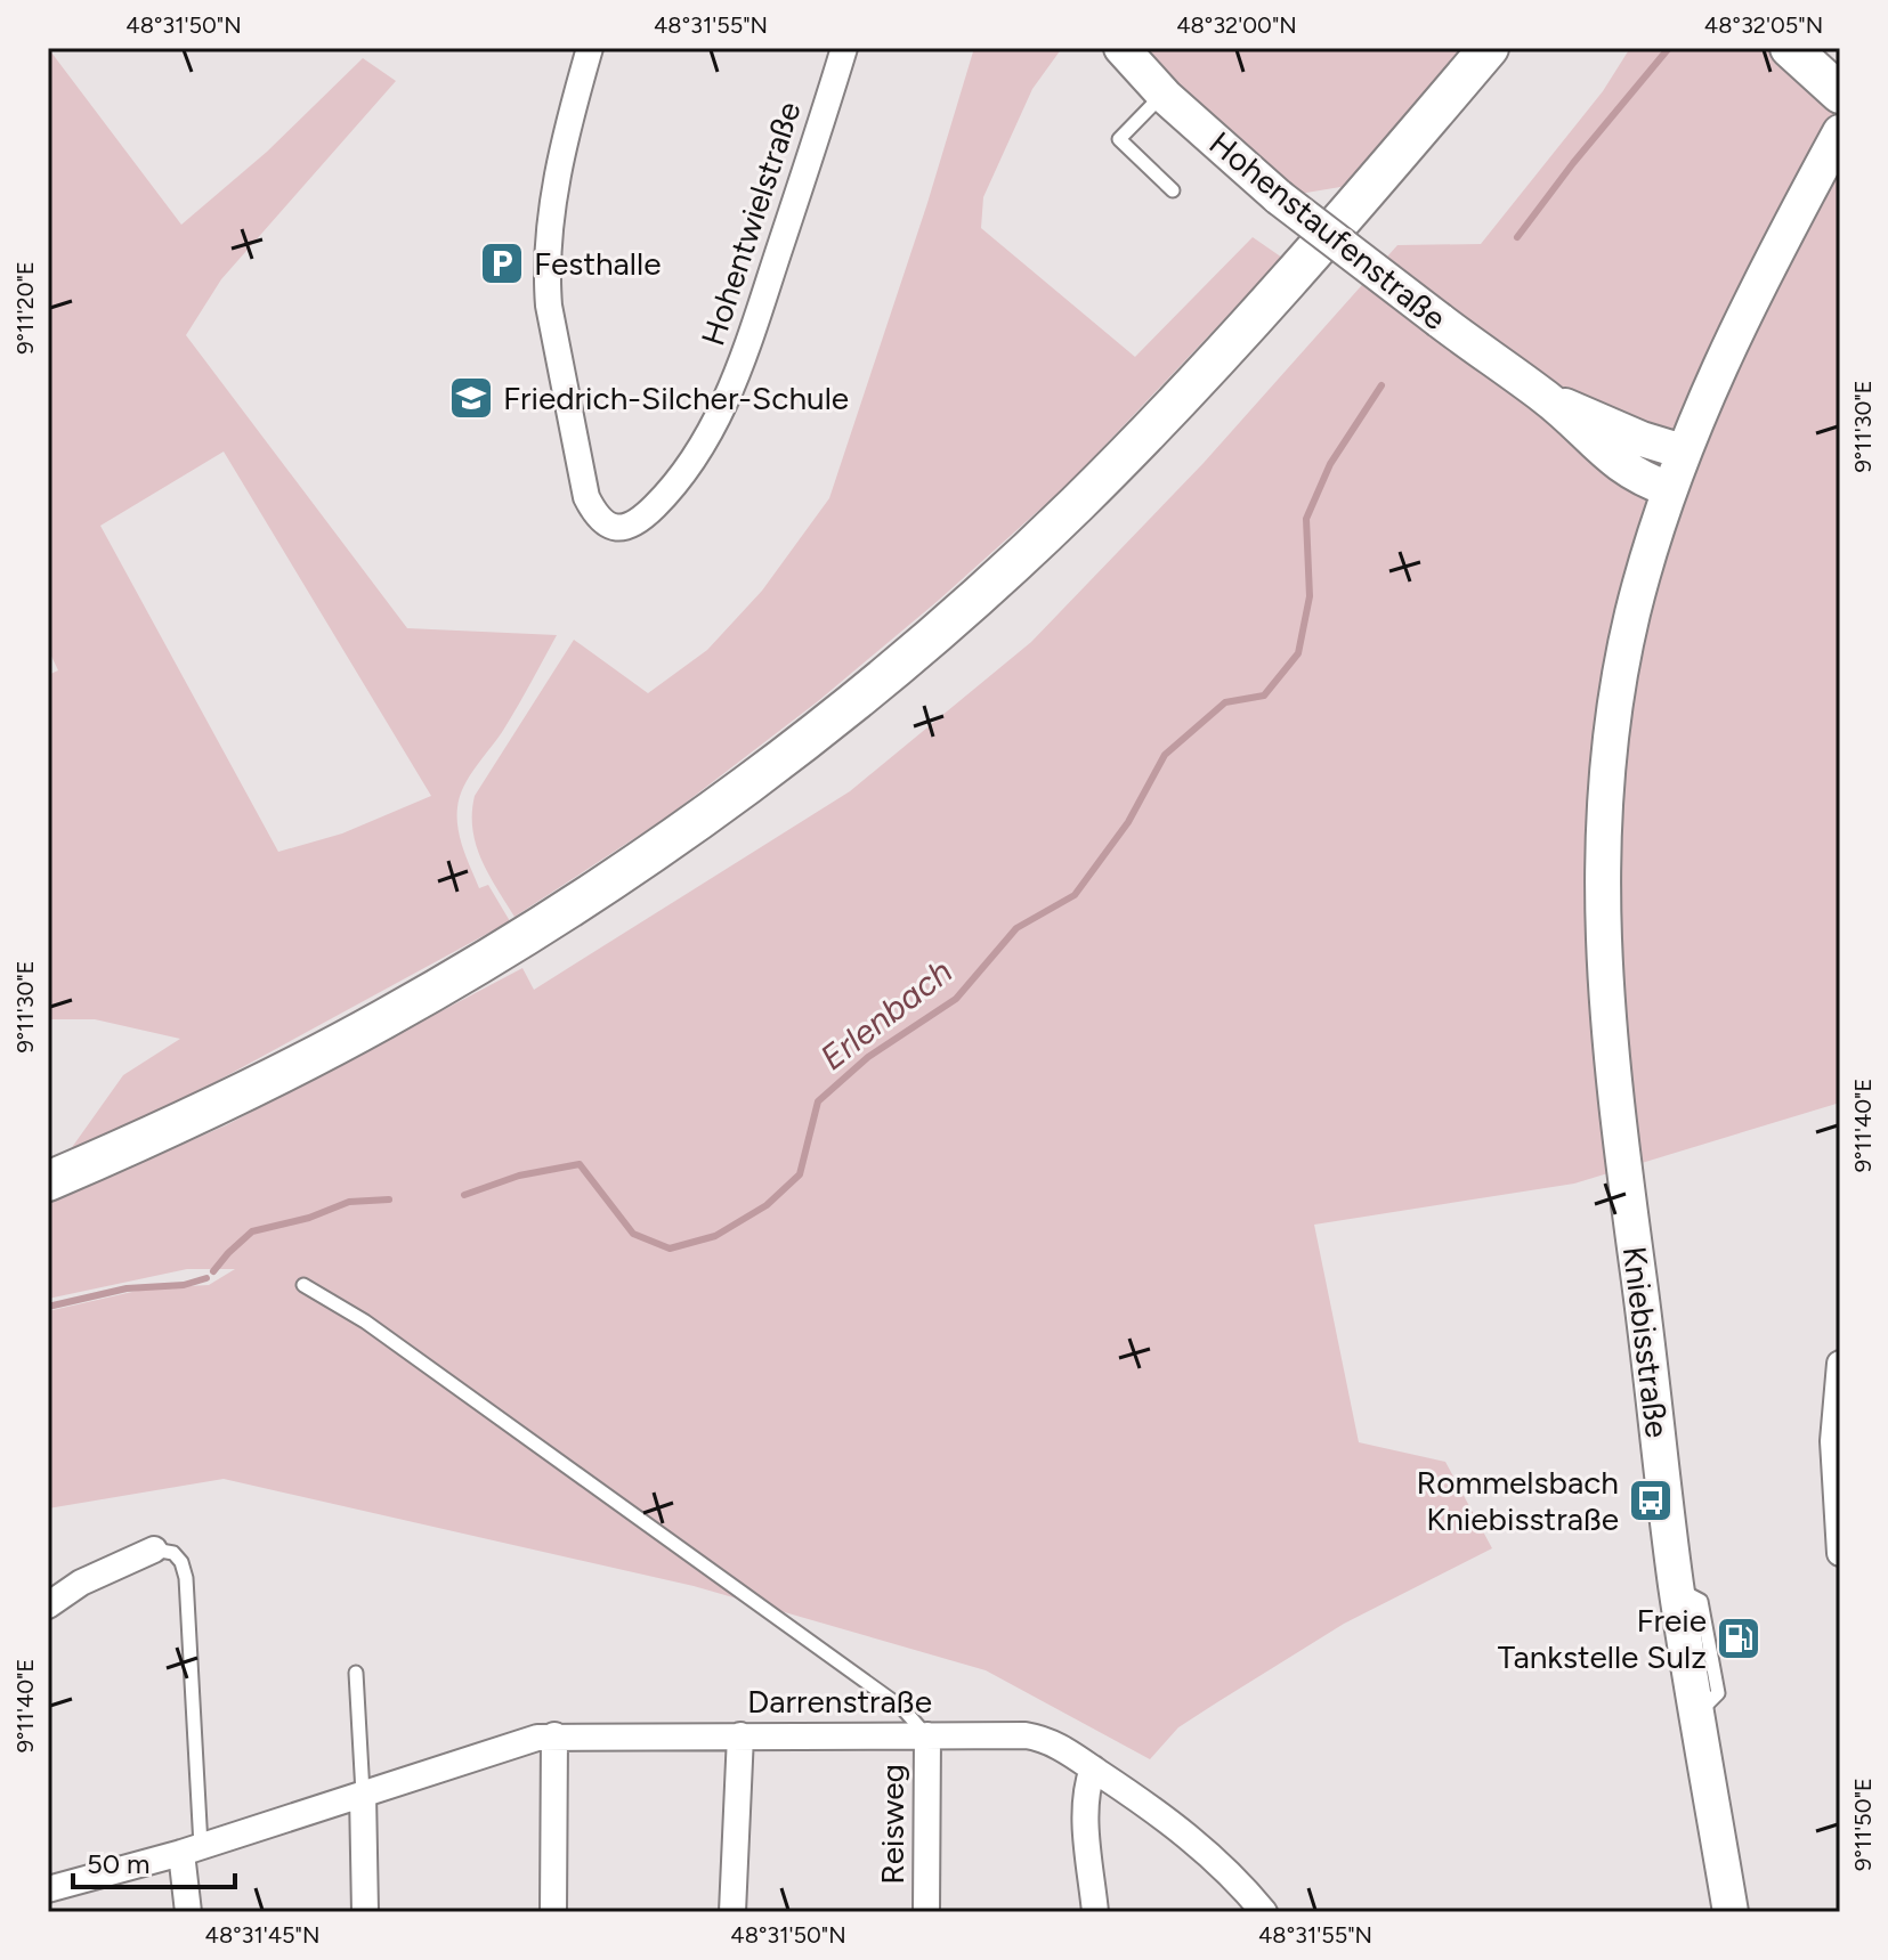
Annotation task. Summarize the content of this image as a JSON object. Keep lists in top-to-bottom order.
{
  "streets": {
    "street": [
      "Hohentwielstraße",
      "Hohenstaufenstraße",
      "Kniebisstraße",
      "Darrenstraße",
      "Reisweg"
    ]
  },
  "crossings": [
    ["Hohenstaufenstraße", "Kniebisstraße"],
    ["Darrenstraße", "Reisweg"]
  ],
  "water": ["Erlenbach"],
  "places": {
    "parking": ["Festhalle"],
    "school or university": ["Friedrich-Silcher-Schule"],
    "bus stop": ["Rommelsbach Kniebisstraße"],
    "fuel station": ["Freie Tankstelle Sulz"]
  },
  "scale_bar": "50 m",
  "coordinates": [
    "48°31'50\"N",
    "48°31'55\"N",
    "48°32'00\"N",
    "48°32'05\"N",
    "9°11'20\"E",
    "9°11'30\"E",
    "9°11'40\"E",
    "9°11'50\"E",
    "48°31'45\"N"
  ]
}
